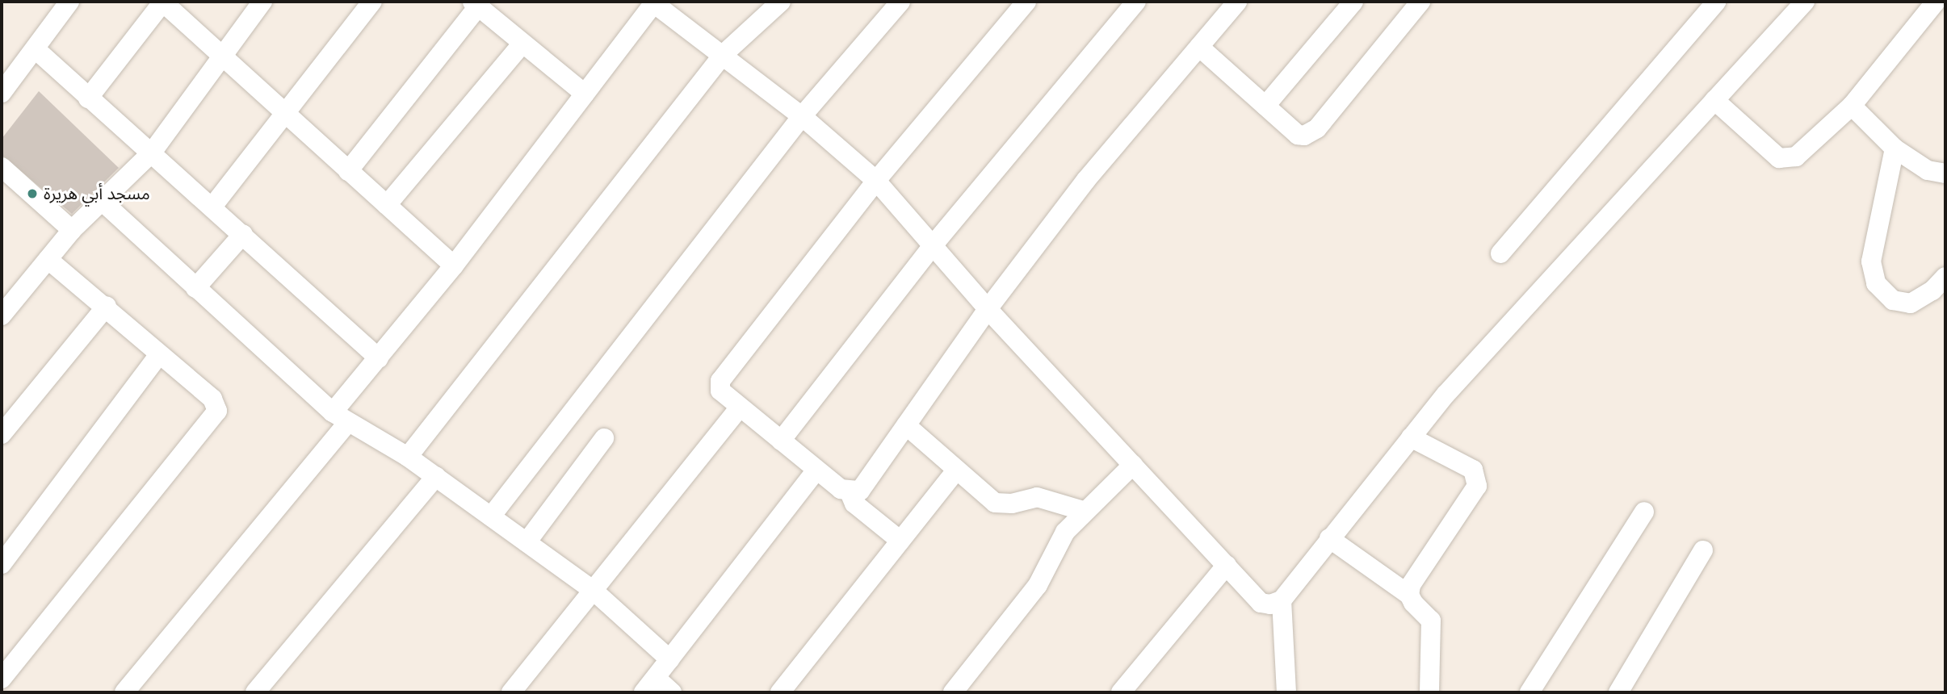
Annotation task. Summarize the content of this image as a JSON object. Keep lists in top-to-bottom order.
{
  "places": ["مسجد أبي هريرة"]
}
